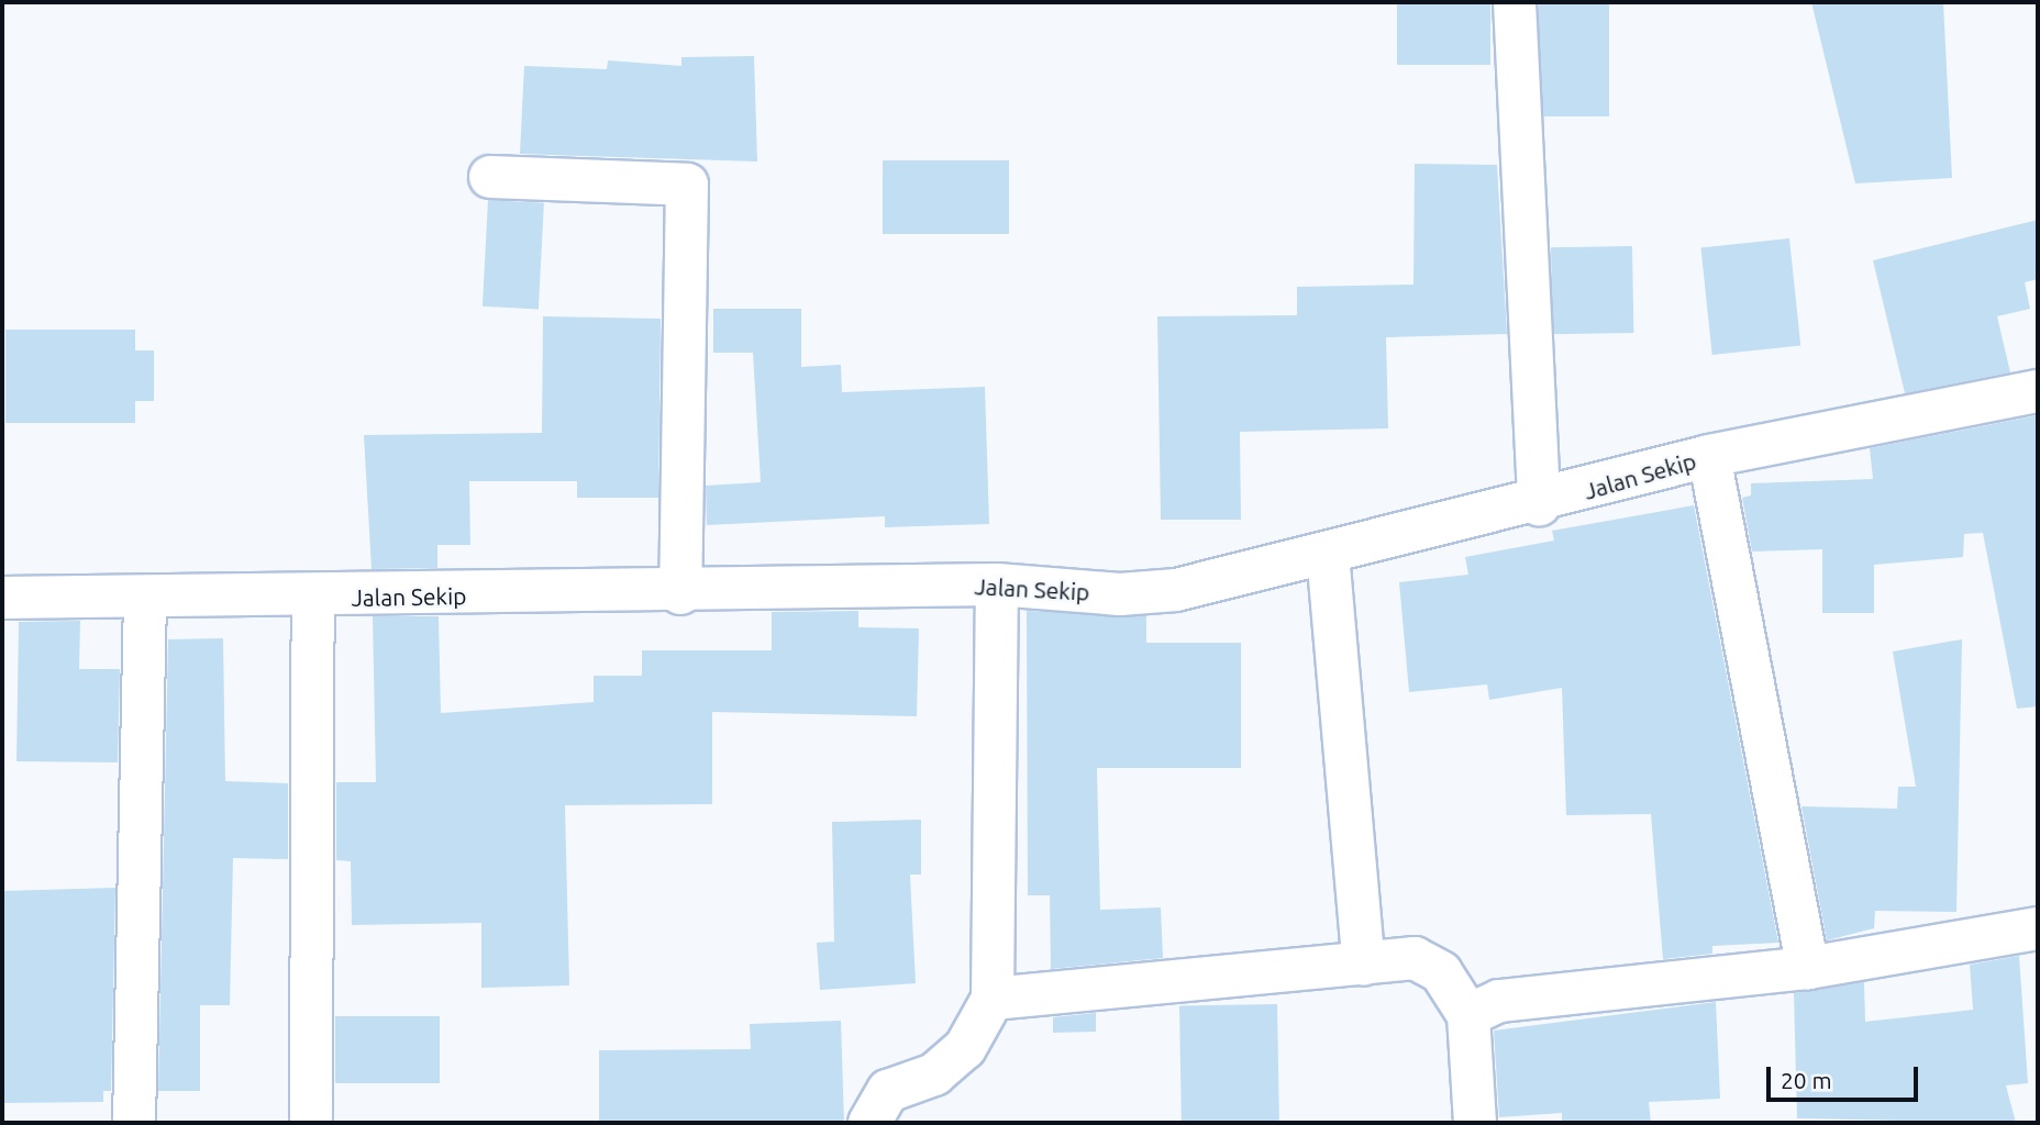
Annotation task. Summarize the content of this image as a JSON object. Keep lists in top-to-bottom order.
{
  "streets": {
    "street": ["Jalan Sekip"]
  },
  "scale_bar": "20 m"
}
